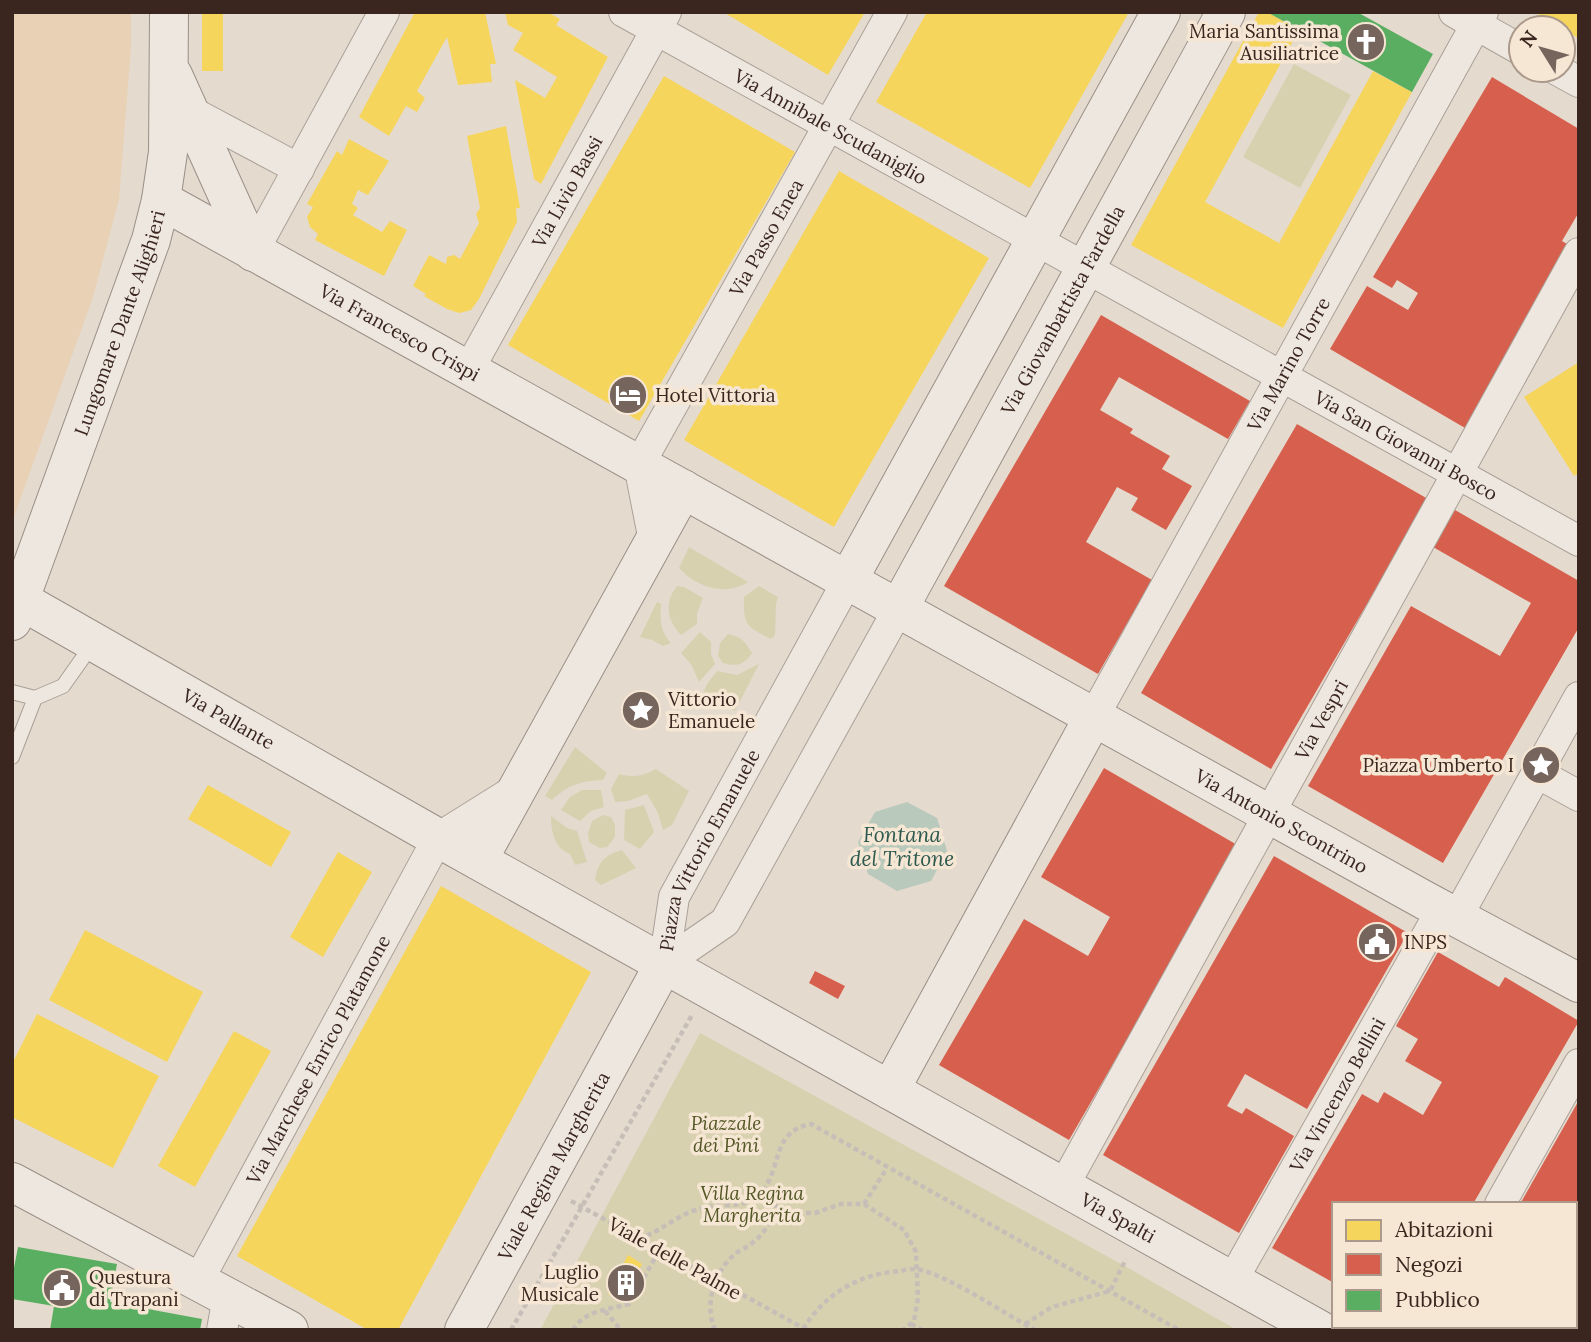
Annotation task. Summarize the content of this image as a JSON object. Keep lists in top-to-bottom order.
{
  "streets": {
    "main road": [
      "Via Giovanbattista Fardella",
      "Lungomare Dante Alighieri",
      "Via Francesco Crispi",
      "Via Pallante",
      "Via Antonio Scontrino",
      "Viale Regina Margherita",
      "Via Spalti"
    ],
    "street": [
      "Via Annibale Scudaniglio",
      "Via Livio Bassi",
      "Via Passo Enea",
      "Via Marino Torre",
      "Via San Giovanni Bosco",
      "Via Vespri",
      "Piazza Vittorio Emanuele",
      "Via Marchese Enrico Platamone",
      "Via Vincenzo Bellini"
    ],
    "path": ["Viale delle Palme"]
  },
  "crossings": [
    ["Via Annibale Scudaniglio", "Via Livio Bassi"],
    ["Via Annibale Scudaniglio", "Via Passo Enea"],
    ["Via Annibale Scudaniglio", "Via Giovanbattista Fardella"],
    ["Via Annibale Scudaniglio", "Via San Giovanni Bosco"],
    ["Via Livio Bassi", "Via Francesco Crispi"],
    ["Via Passo Enea", "Via Francesco Crispi"],
    ["Via Giovanbattista Fardella", "Via Francesco Crispi"],
    ["Via Giovanbattista Fardella", "Via San Giovanni Bosco"],
    ["Via Giovanbattista Fardella", "Via Antonio Scontrino"],
    ["Via Giovanbattista Fardella", "Piazza Vittorio Emanuele"],
    ["Lungomare Dante Alighieri", "Via Francesco Crispi"],
    ["Lungomare Dante Alighieri", "Via Pallante"],
    ["Via Francesco Crispi", "Via Antonio Scontrino"],
    ["Via Francesco Crispi", "Piazza Vittorio Emanuele"],
    ["Via Marino Torre", "Via San Giovanni Bosco"],
    ["Via Marino Torre", "Via Antonio Scontrino"],
    ["Via San Giovanni Bosco", "Via Vespri"],
    ["Via Pallante", "Piazza Vittorio Emanuele"],
    ["Via Pallante", "Via Marchese Enrico Platamone"],
    ["Via Pallante", "Viale Regina Margherita"],
    ["Via Pallante", "Via Spalti"],
    ["Via Vespri", "Via Antonio Scontrino"],
    ["Via Vespri", "Via Spalti"],
    ["Via Antonio Scontrino", "Piazza Vittorio Emanuele"],
    ["Via Antonio Scontrino", "Via Vincenzo Bellini"],
    ["Piazza Vittorio Emanuele", "Viale Regina Margherita"],
    ["Piazza Vittorio Emanuele", "Via Spalti"],
    ["Via Vincenzo Bellini", "Via Spalti"],
    ["Viale Regina Margherita", "Via Spalti"],
    ["Viale Regina Margherita", "Viale delle Palme"]
  ],
  "water": ["Fontana del Tritone"],
  "parks": ["Piazzale dei Pini", "Villa Regina Margherita"],
  "places": {
    "church": ["Maria Santissima Ausiliatrice"],
    "hotel": ["Hotel Vittoria"],
    "place": ["Vittorio Emanuele", "Piazza Umberto I"],
    "public building": ["INPS", "Questura di Trapani"],
    "building": ["Luglio Musicale"]
  },
  "legend": ["Abitazioni", "Negozi", "Pubblico"],
  "north": "top left"
}
